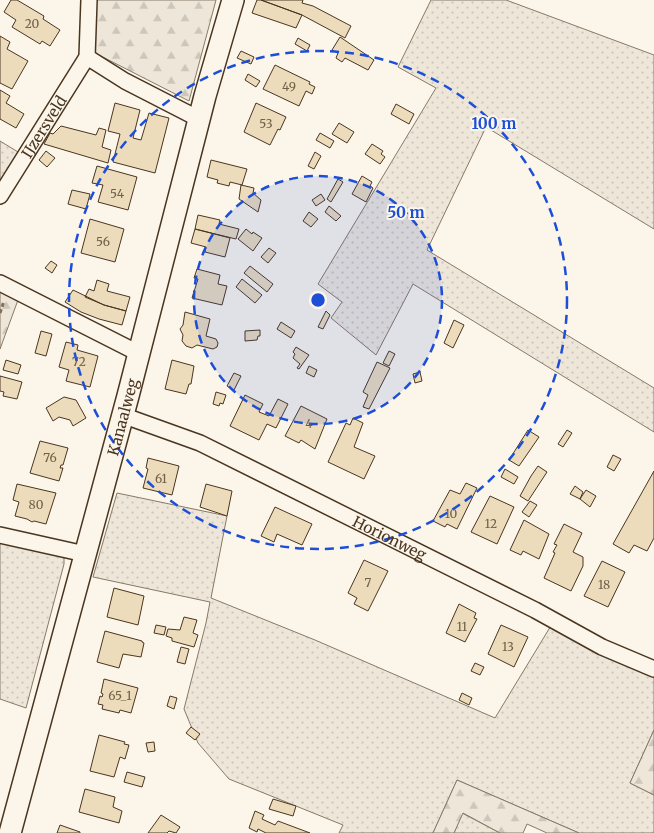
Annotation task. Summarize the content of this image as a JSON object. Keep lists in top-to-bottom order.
{
  "streets": {
    "street": ["IJzersveld", "Kanaalweg", "Horionweg"]
  },
  "crossings": [
    ["Kanaalweg", "Horionweg"]
  ],
  "house_numbers": [
    "20",
    "49",
    "53",
    "54",
    "56",
    "72",
    "4",
    "76",
    "61",
    "80",
    "10",
    "12",
    "7",
    "18",
    "11",
    "13",
    "65_1"
  ],
  "rings": ["100 m", "50 m"]
}
